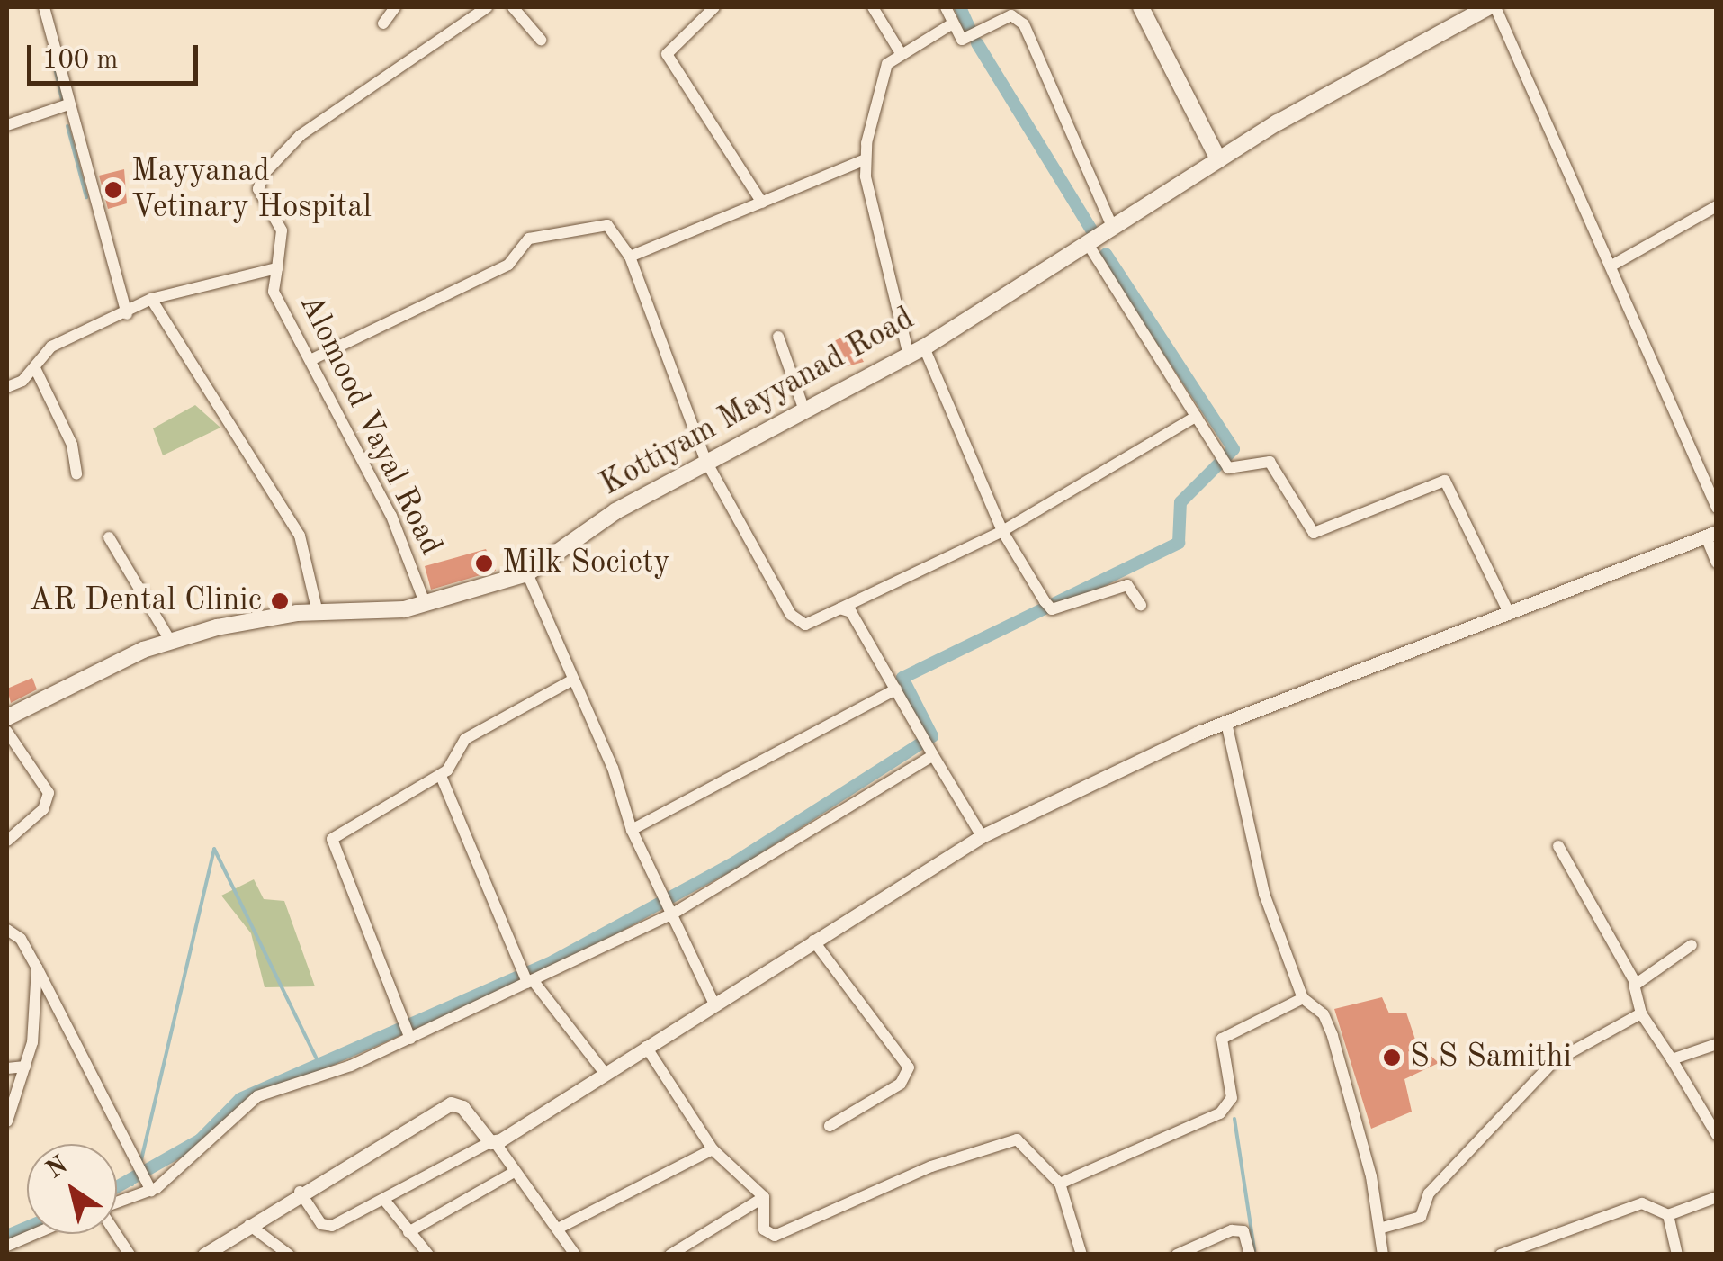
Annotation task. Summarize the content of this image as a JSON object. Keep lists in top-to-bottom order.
{
  "streets": {
    "main road": ["Kottiyam Mayyanad Road"],
    "street": ["Alomood Vayal Road"]
  },
  "crossings": [
    ["Kottiyam Mayyanad Road", "Alomood Vayal Road"]
  ],
  "places": [
    "Mayyanad Vetinary Hospital",
    "Milk Society",
    "AR Dental Clinic",
    "S S Samithi"
  ],
  "scale_bar": "100 m",
  "north": "top left"
}
